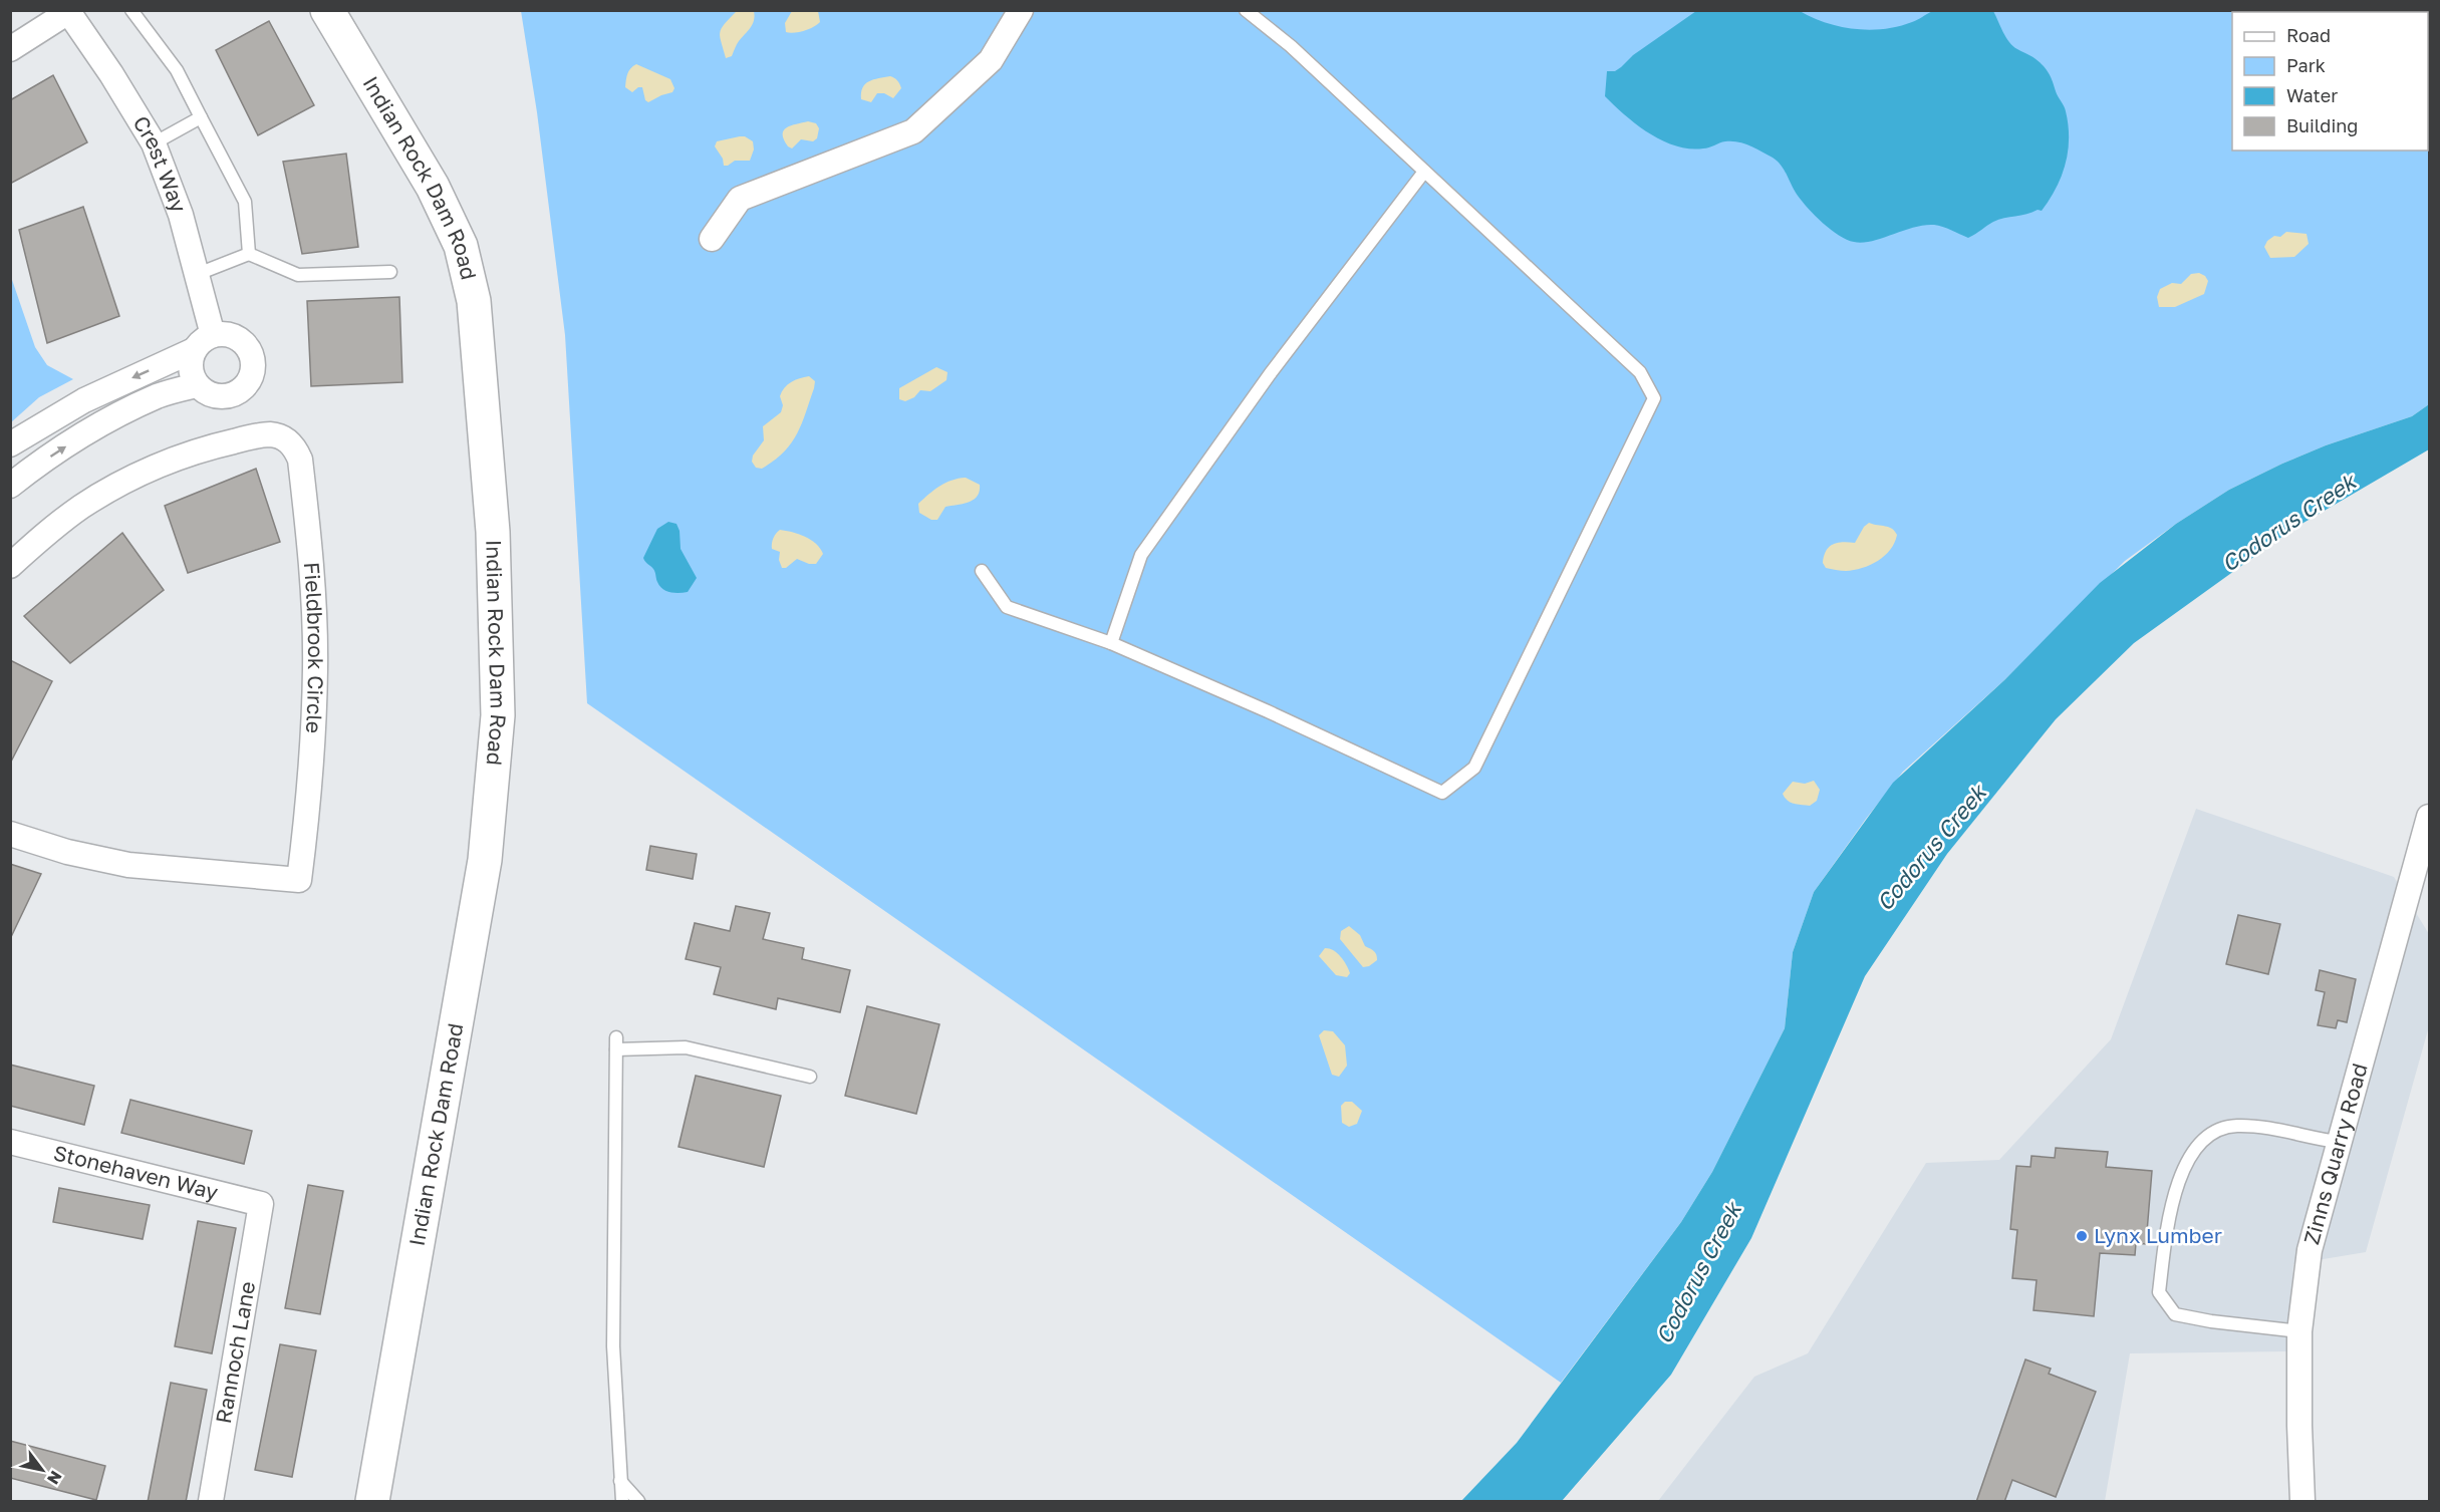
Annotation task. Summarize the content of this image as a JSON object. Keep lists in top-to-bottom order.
{
  "streets": {
    "street": [
      "Crest Way",
      "Indian Rock Dam Road",
      "Fieldbrook Circle",
      "Zinns Quarry Road",
      "Stonehaven Way",
      "Rannoch Lane"
    ]
  },
  "crossings": [
    ["Stonehaven Way", "Rannoch Lane"]
  ],
  "water": ["Codorus Creek"],
  "places": ["Lynx Lumber"],
  "legend": [
    "Road",
    "Park",
    "Water",
    "Building"
  ],
  "north": "bottom right"
}
